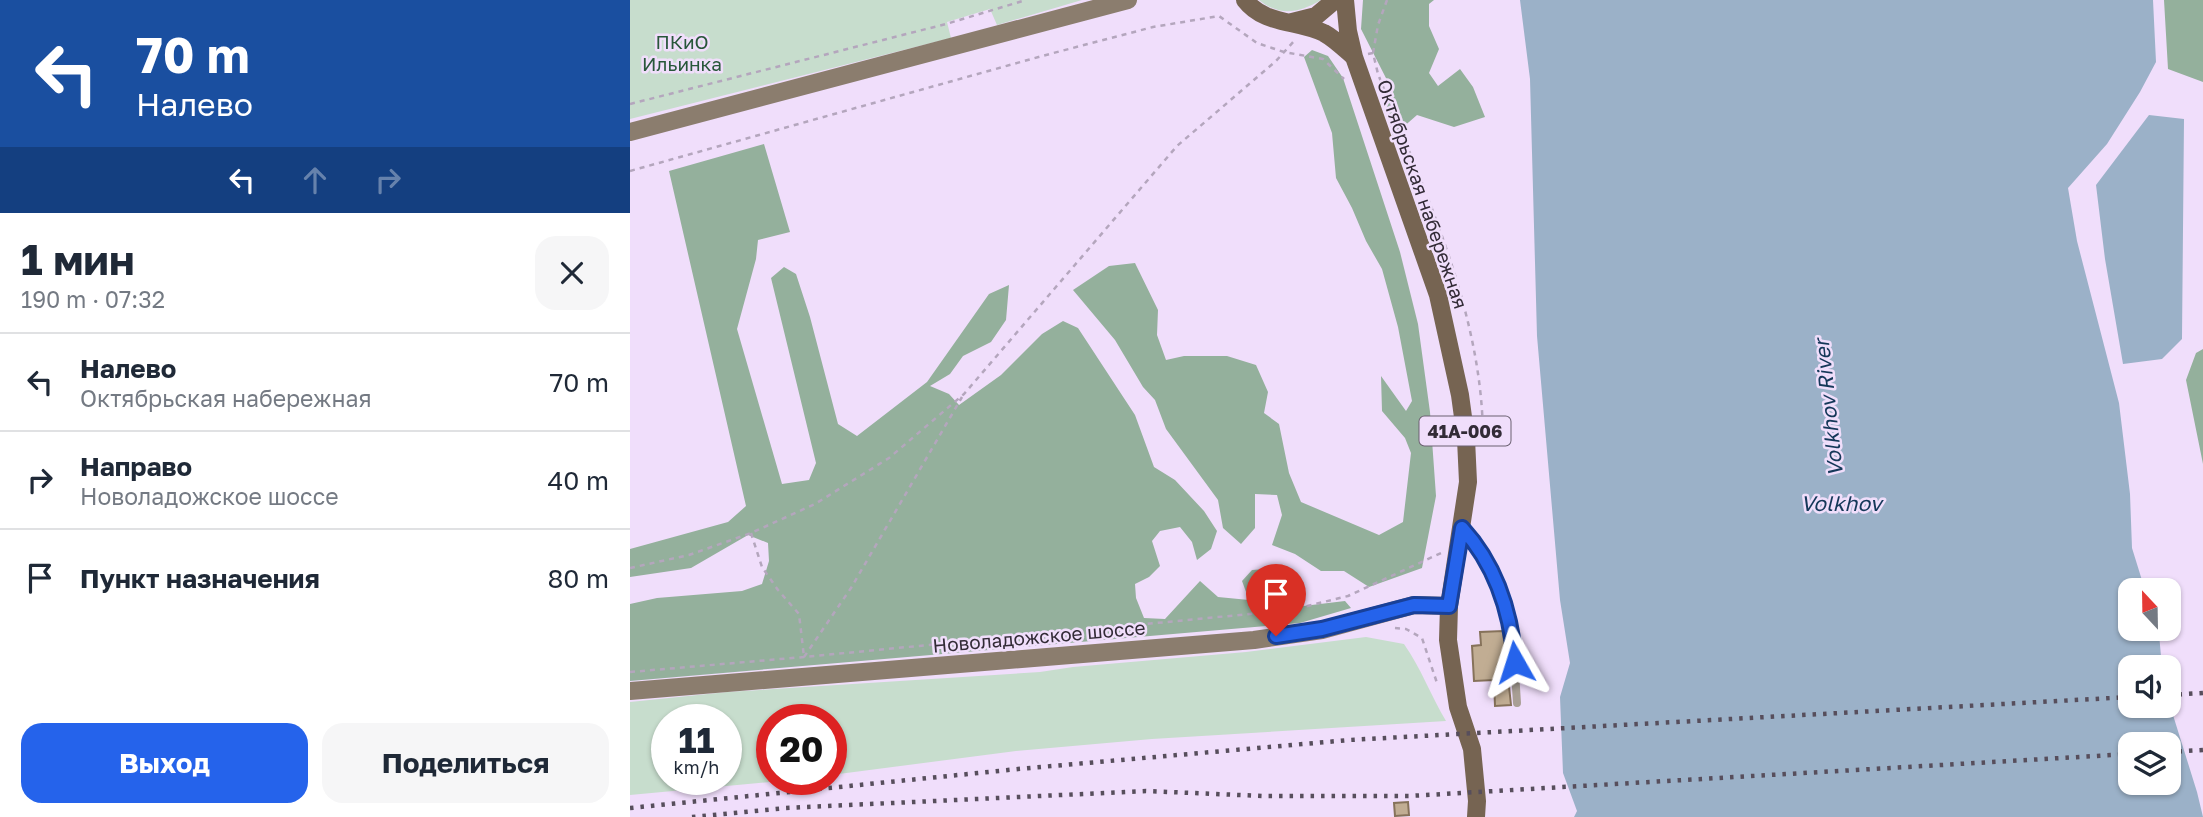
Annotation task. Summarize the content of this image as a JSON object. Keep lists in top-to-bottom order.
{
  "streets": {
    "main road": ["Октябрьская набережная", "41А-006", "Новоладожское шоссе"]
  },
  "crossings": [
    ["Октябрьская набережная", "Новоладожское шоссе"]
  ],
  "water": ["Volkhov River", "Volkhov"],
  "parks": ["ПКиО Ильинка"],
  "north": "top",
  "page": {
    "turn": ["70 m", "Налево"],
    "heading": ["1 мин", "190 m · 07:32"],
    "list": [
      {
        "name": "Налево",
        "note": "Октябрьская набережная",
        "value": "70 m"
      },
      {
        "name": "Направо",
        "note": "Новоладожское шоссе",
        "value": "40 m"
      },
      {
        "name": "Пункт назначения",
        "value": "80 m"
      }
    ],
    "speed": "11 km/h",
    "limit": "20",
    "buttons": ["Выход", "Поделиться"]
  }
}
